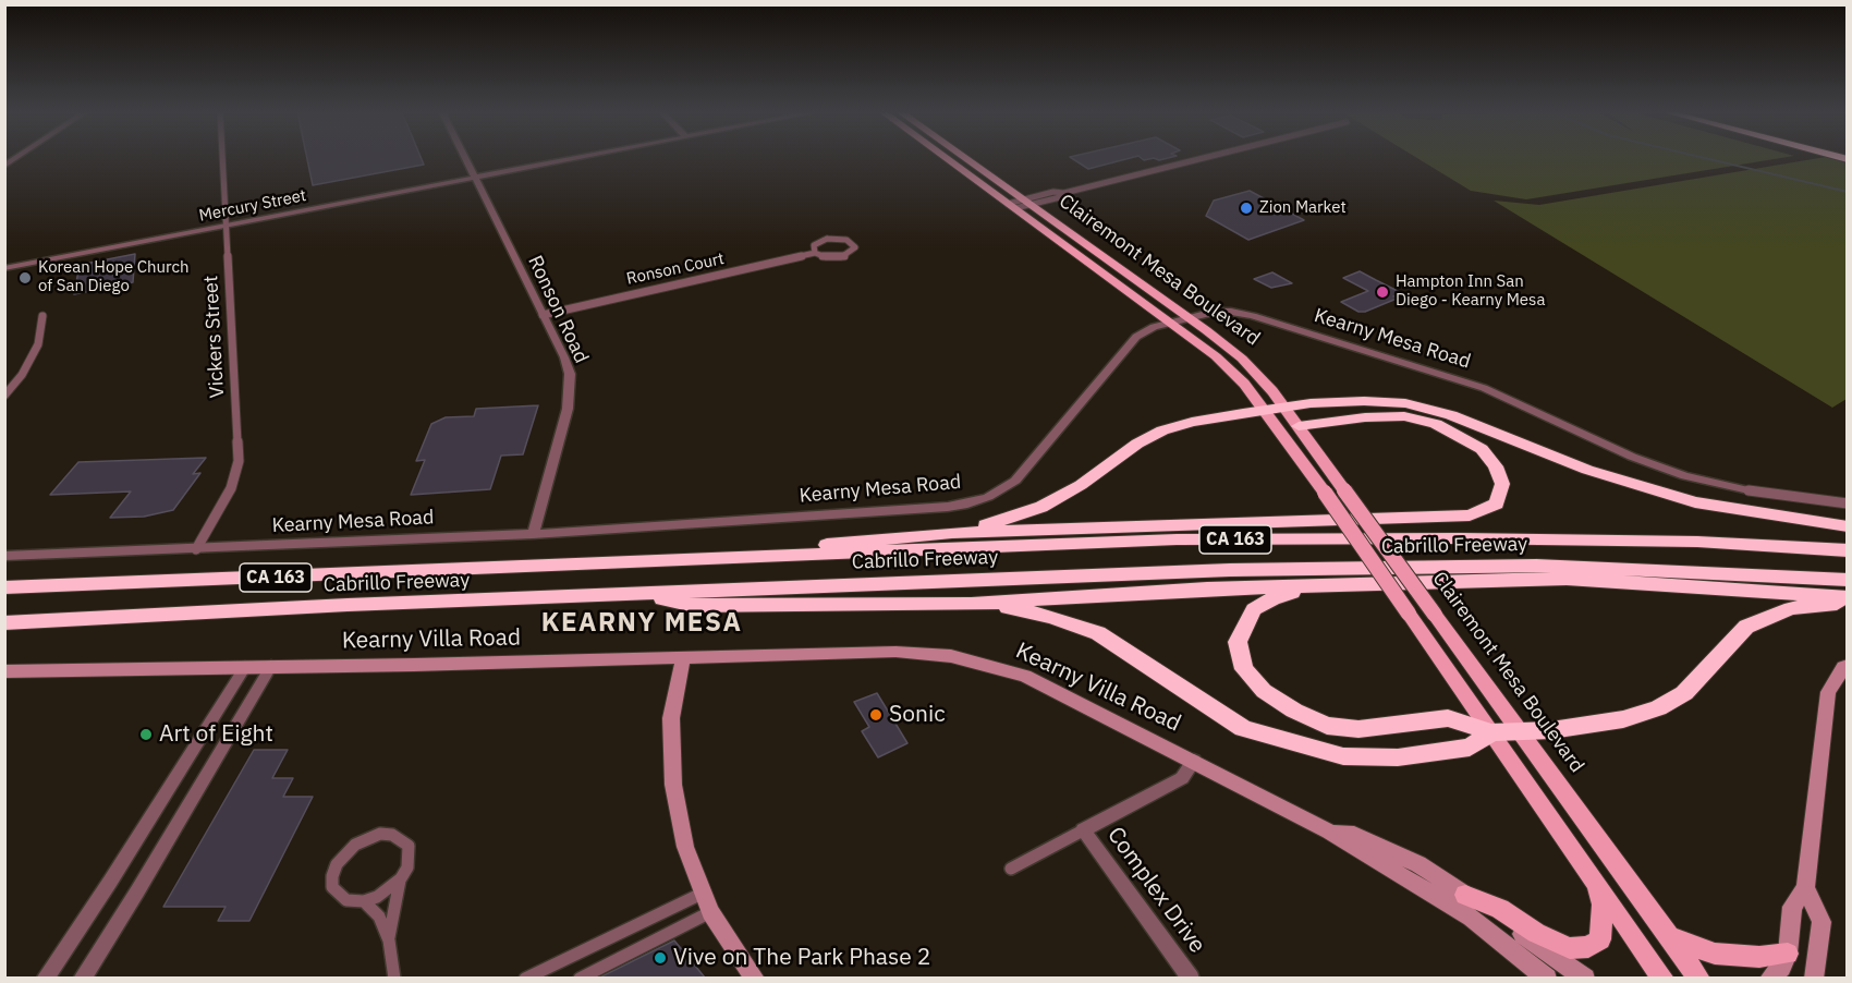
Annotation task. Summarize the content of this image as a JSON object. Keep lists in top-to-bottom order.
{
  "streets": {
    "highway": ["CA 163", "Cabrillo Freeway"],
    "main road": ["Clairemont Mesa Boulevard", "Kearny Villa Road"],
    "street": [
      "Mercury Street",
      "Ronson Court",
      "Ronson Road",
      "Vickers Street",
      "Kearny Mesa Road",
      "Complex Drive"
    ]
  },
  "crossings": [
    ["Mercury Street", "Ronson Road"],
    ["Mercury Street", "Vickers Street"],
    ["Ronson Court", "Ronson Road"],
    ["Clairemont Mesa Boulevard", "Kearny Mesa Road"],
    ["Ronson Road", "Kearny Mesa Road"],
    ["Vickers Street", "Kearny Mesa Road"]
  ],
  "districts": ["KEARNY MESA"],
  "places": [
    "Zion Market",
    "Korean Hope Church of San Diego",
    "Hampton Inn San Diego - Kearny Mesa",
    "Sonic",
    "Art of Eight",
    "Vive on The Park Phase 2"
  ]
}
